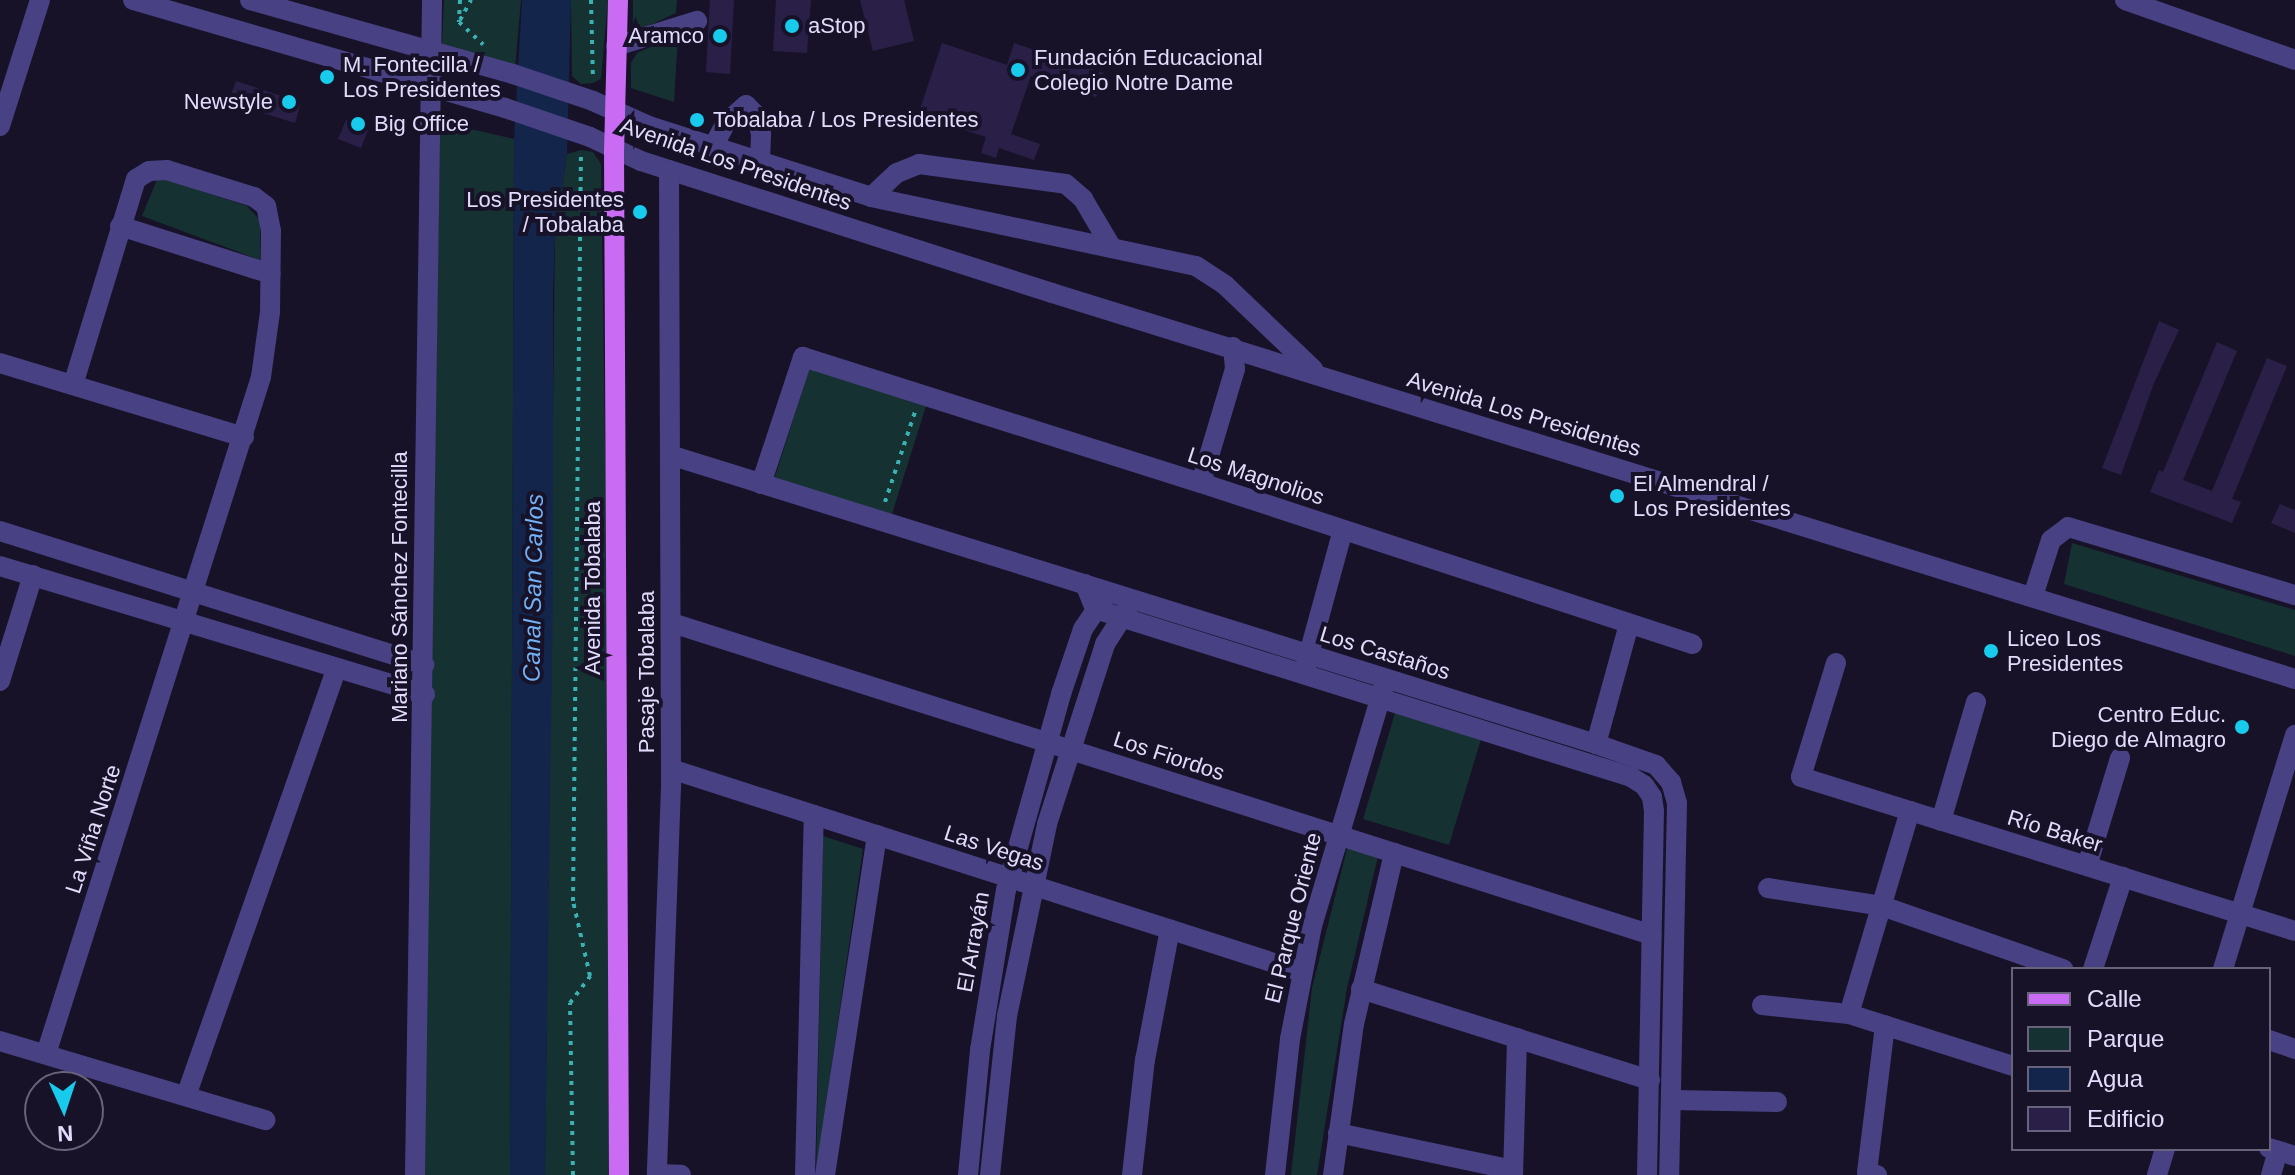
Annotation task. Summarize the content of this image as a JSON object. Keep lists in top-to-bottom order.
{
  "streets": {
    "main road": ["Avenida Tobalaba"],
    "street": [
      "Avenida Los Presidentes",
      "Los Magnolios",
      "Mariano Sánchez Fontecilla",
      "Los Castaños",
      "Pasaje Tobalaba",
      "Los Fiordos",
      "La Viña Norte",
      "Río Baker",
      "Las Vegas",
      "El Parque Oriente",
      "El Arrayán"
    ]
  },
  "crossings": [
    ["Avenida Los Presidentes", "Mariano Sánchez Fontecilla"],
    ["Avenida Los Presidentes", "Avenida Tobalaba"],
    ["Avenida Los Presidentes", "Pasaje Tobalaba"],
    ["Los Magnolios", "Los Castaños"],
    ["Los Castaños", "Pasaje Tobalaba"],
    ["Los Castaños", "Los Fiordos"],
    ["Los Castaños", "El Parque Oriente"],
    ["Los Castaños", "El Arrayán"],
    ["Pasaje Tobalaba", "Los Fiordos"],
    ["Pasaje Tobalaba", "Las Vegas"],
    ["Los Fiordos", "El Parque Oriente"],
    ["Los Fiordos", "El Arrayán"],
    ["Las Vegas", "El Parque Oriente"],
    ["Las Vegas", "El Arrayán"]
  ],
  "water": ["Canal San Carlos"],
  "places": [
    "aStop",
    "Aramco",
    "Fundación Educacional Colegio Notre Dame",
    "M. Fontecilla / Los Presidentes",
    "Newstyle",
    "Tobalaba / Los Presidentes",
    "Big Office",
    "Los Presidentes / Tobalaba",
    "El Almendral / Los Presidentes",
    "Liceo Los Presidentes",
    "Centro Educ. Diego de Almagro"
  ],
  "legend": [
    "Calle",
    "Parque",
    "Agua",
    "Edificio"
  ],
  "north": "bottom"
}
